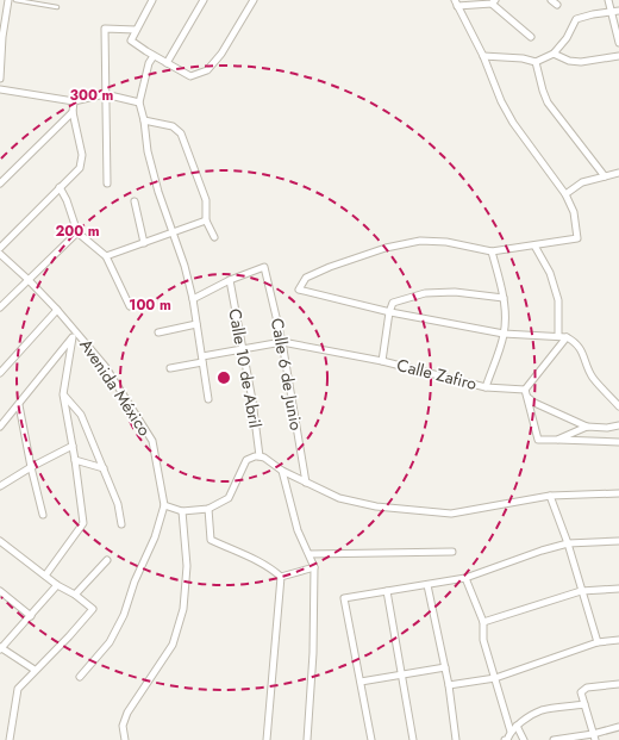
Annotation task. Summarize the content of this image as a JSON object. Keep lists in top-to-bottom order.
{
  "streets": {
    "street": [
      "Calle 10 de Abril",
      "Calle 6 de Junio",
      "Calle Zafiro",
      "Avenida México"
    ]
  },
  "crossings": [
    ["Calle 10 de Abril", "Calle 6 de Junio"],
    ["Calle 6 de Junio", "Calle Zafiro"]
  ],
  "rings": ["300 m", "200 m", "100 m"]
}
